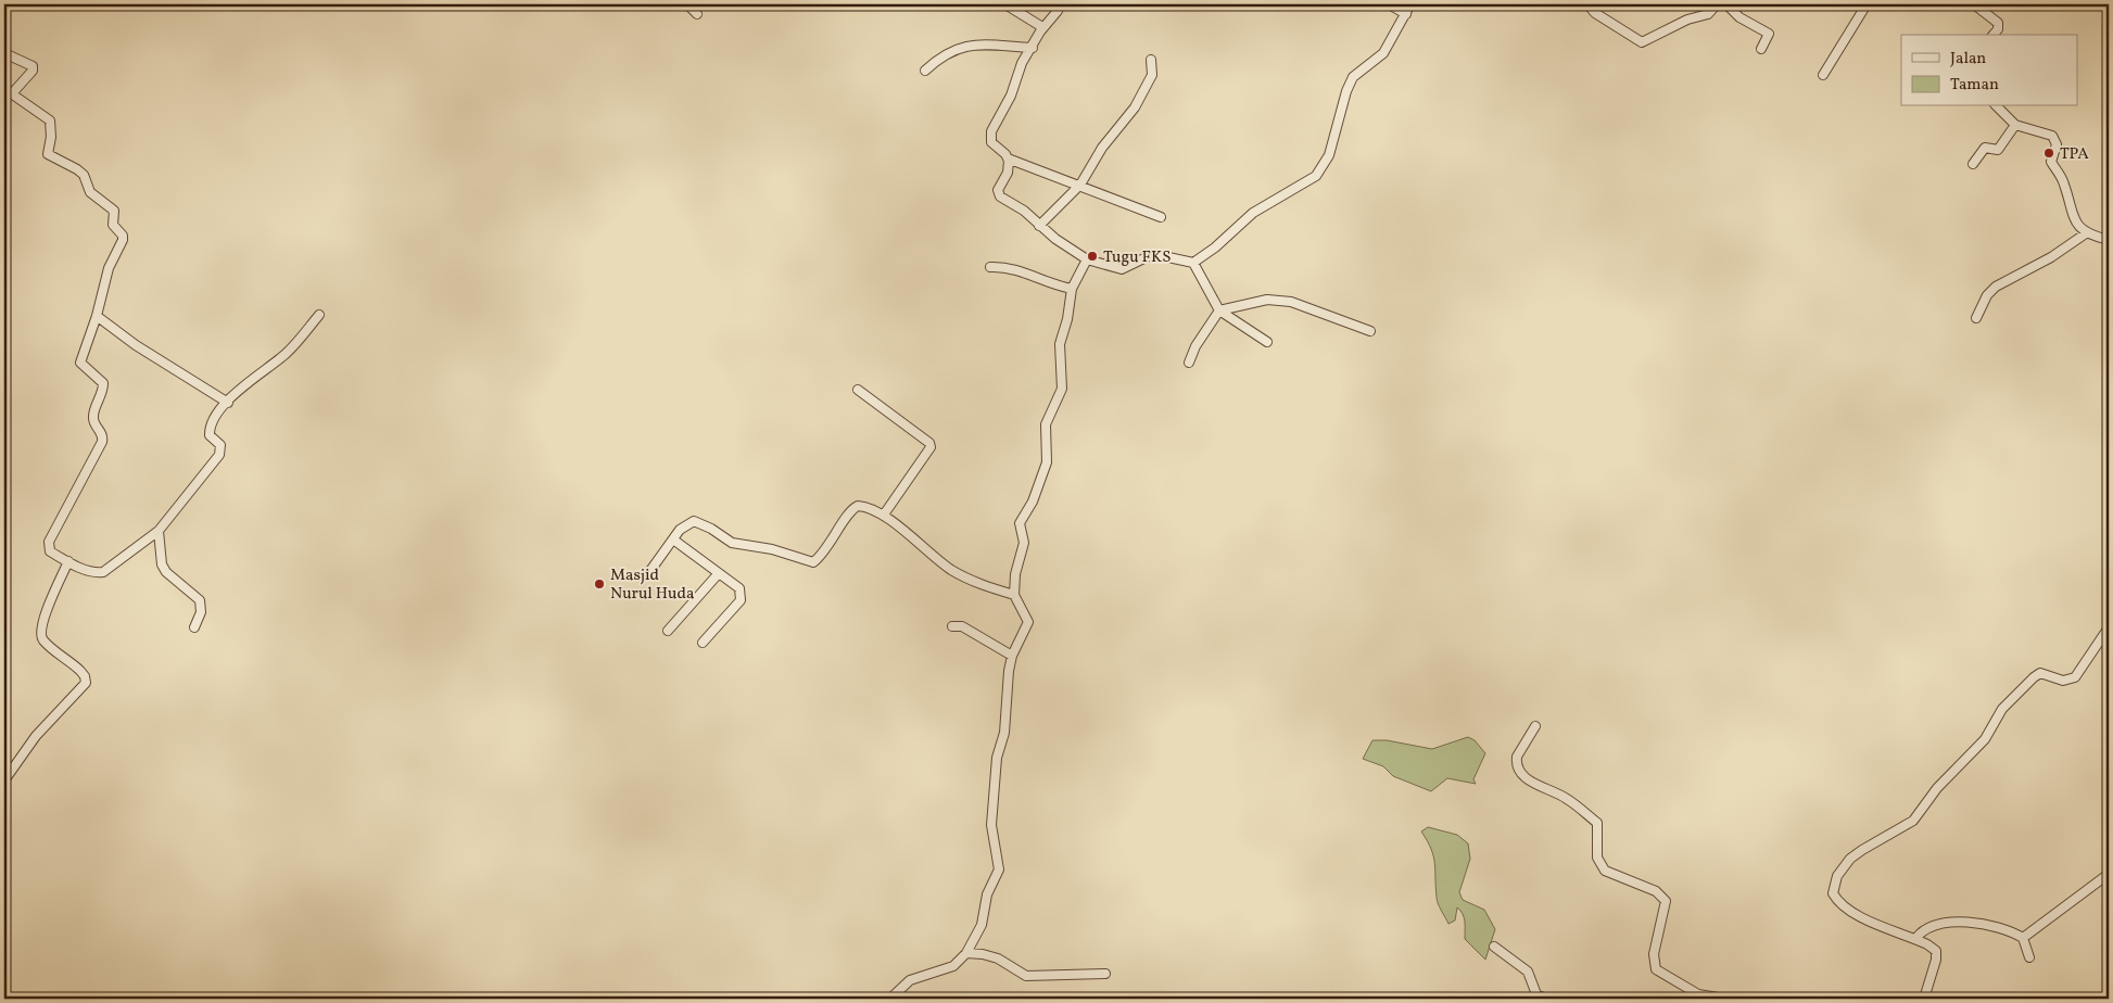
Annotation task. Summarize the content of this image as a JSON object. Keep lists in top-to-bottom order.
{
  "places": ["TPA", "Tugu FKS", "Masjid Nurul Huda"],
  "legend": ["Jalan", "Taman"]
}
